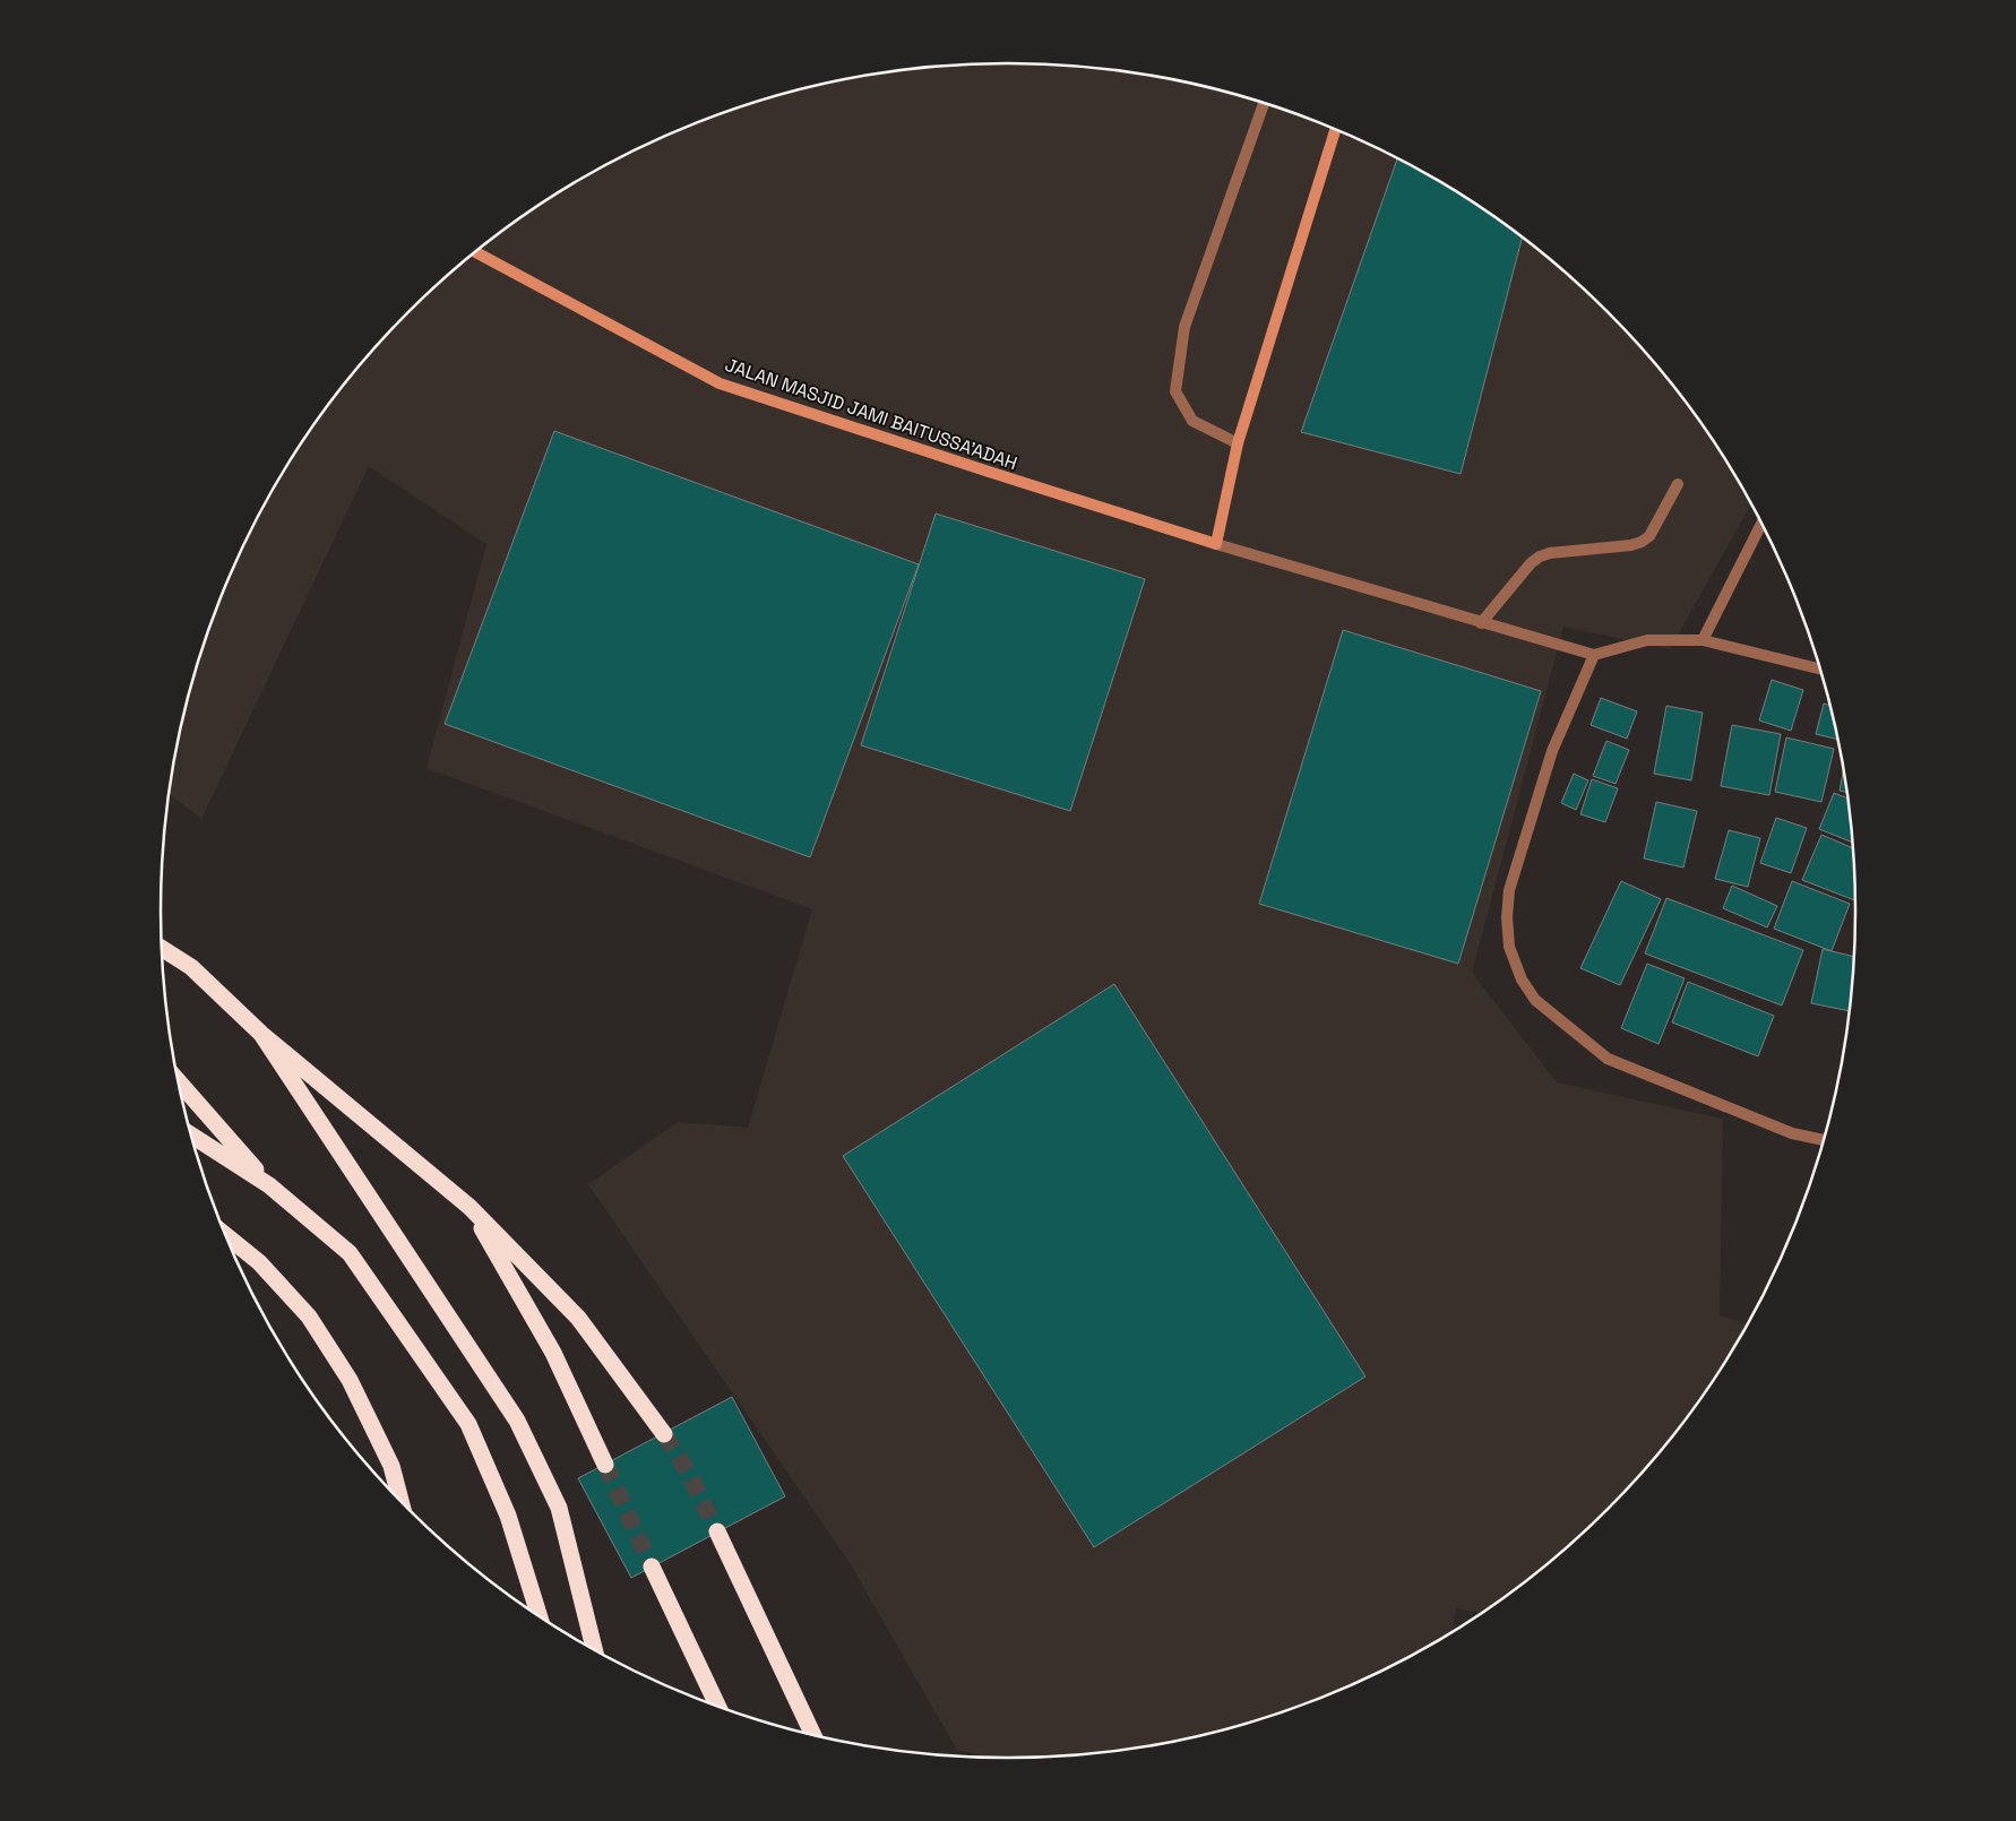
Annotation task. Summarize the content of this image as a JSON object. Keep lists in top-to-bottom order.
{
  "streets": {
    "street": ["JALAN MASJID JAMI BAITUSSA'ADAH"]
  }
}
